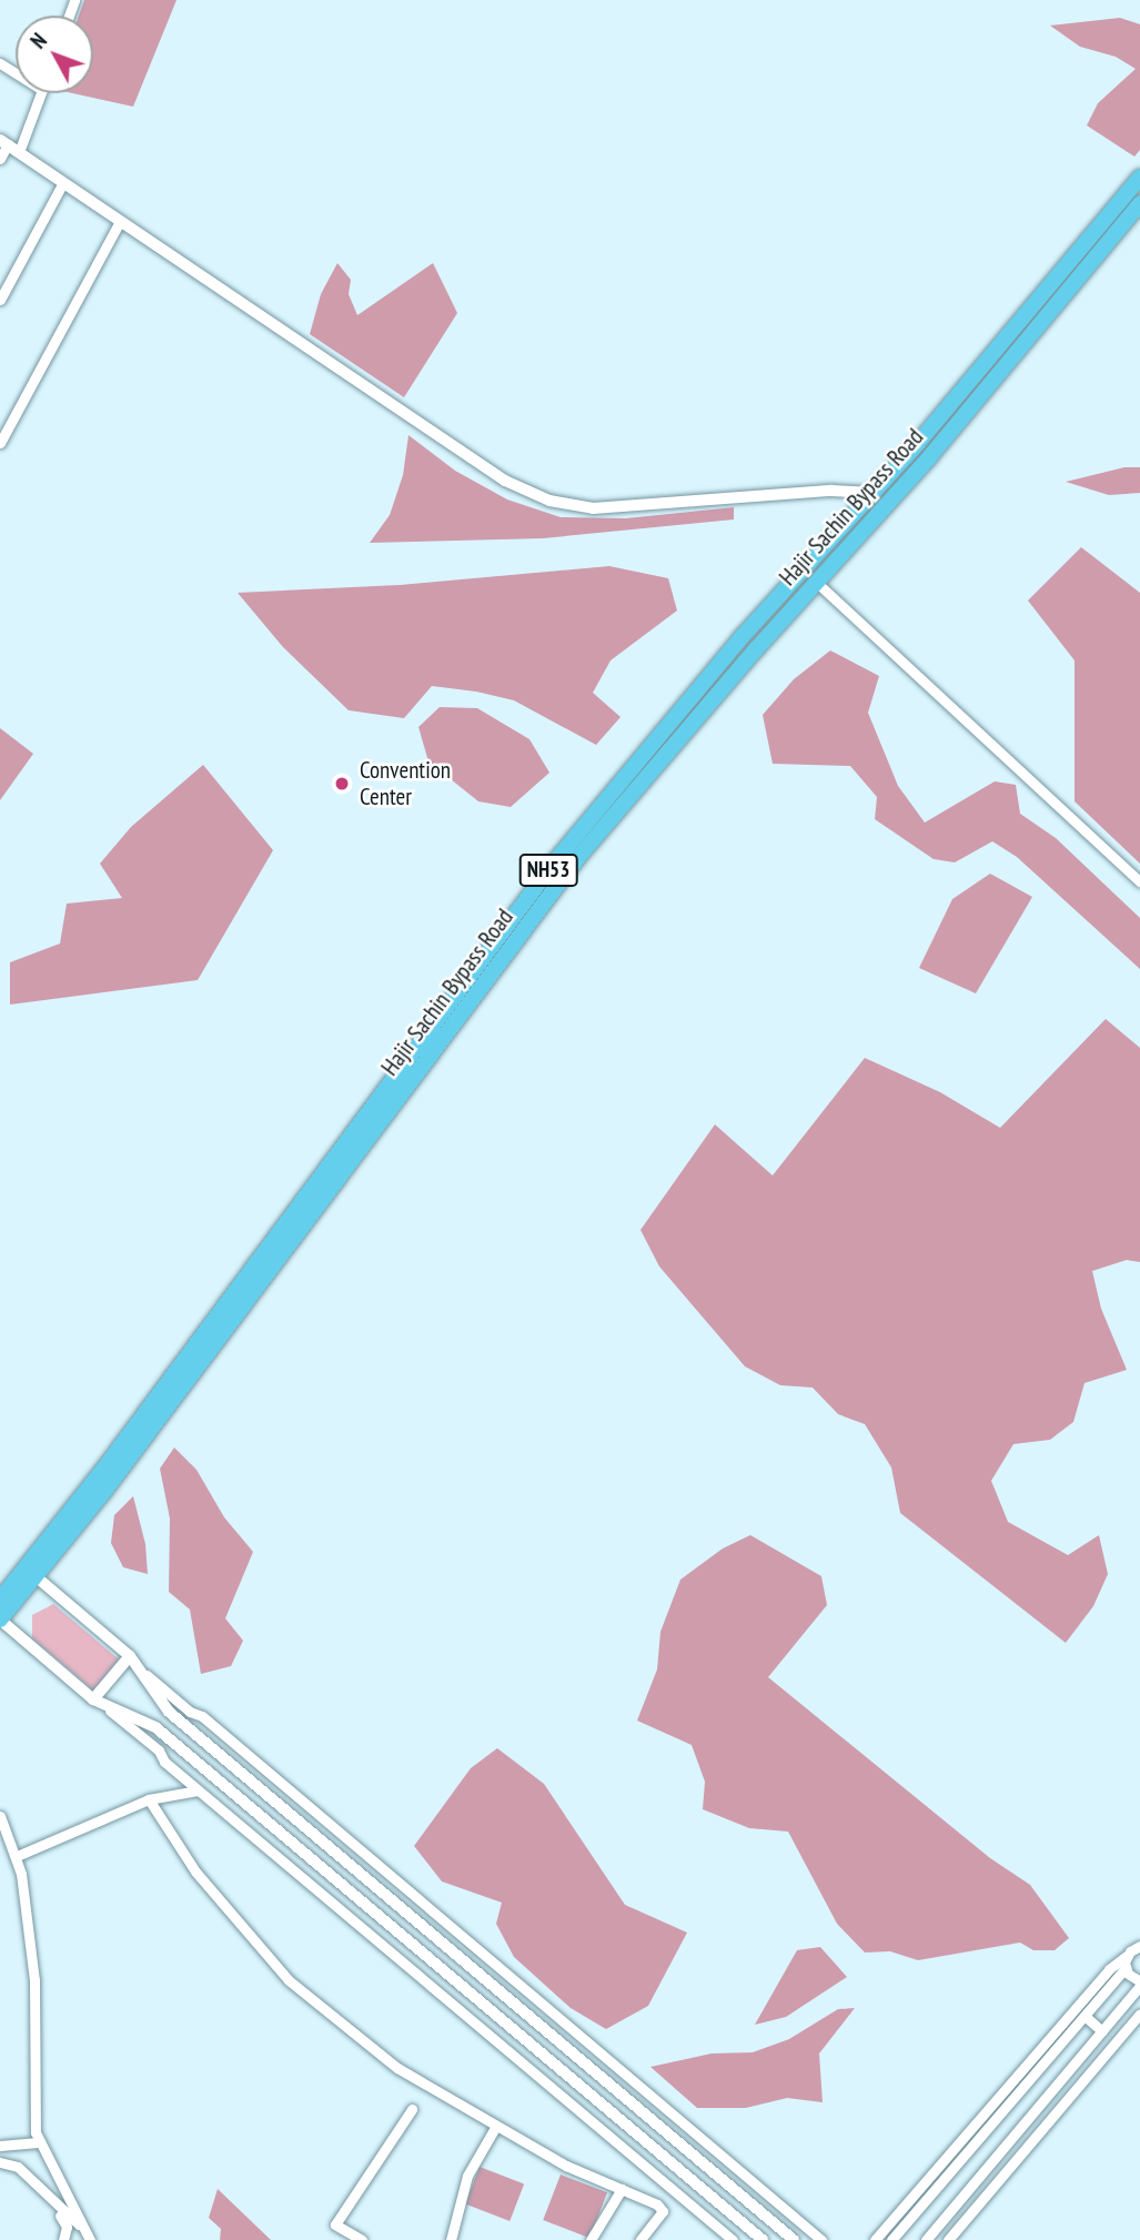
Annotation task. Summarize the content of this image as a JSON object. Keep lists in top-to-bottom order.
{
  "streets": {
    "highway": ["Hajir Sachin Bypass Road", "NH53"]
  },
  "places": ["Convention Center"],
  "north": "top left"
}
